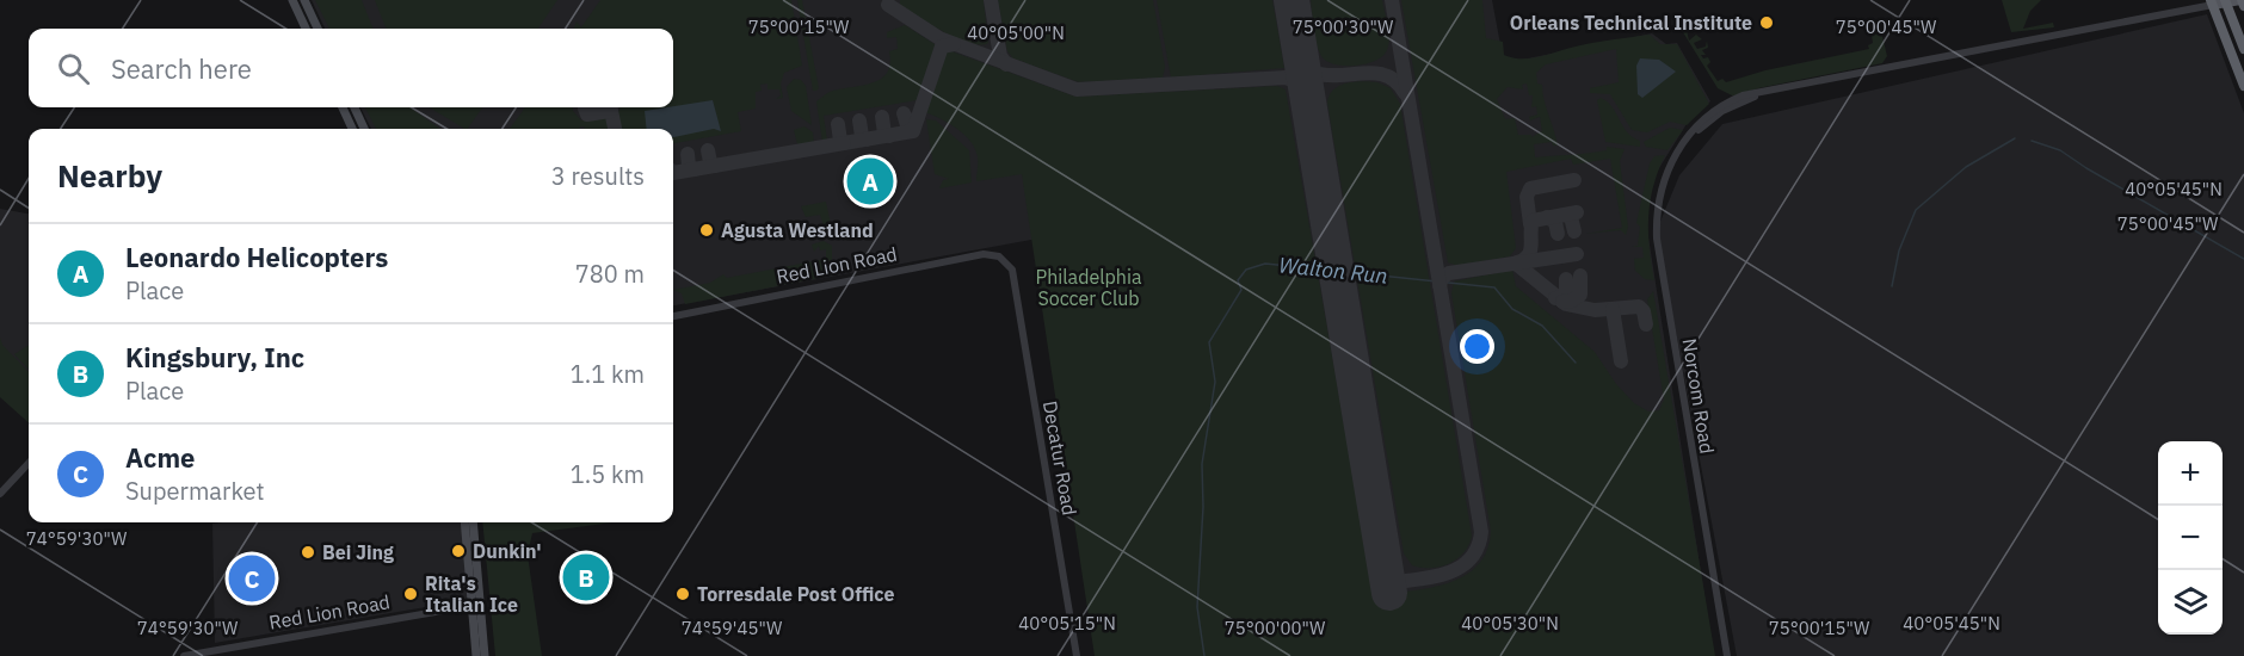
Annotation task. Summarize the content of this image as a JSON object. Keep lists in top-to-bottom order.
{
  "streets": {
    "street": ["Red Lion Road", "Norcom Road", "Decatur Road"]
  },
  "crossings": [
    ["Red Lion Road", "Decatur Road"]
  ],
  "water": ["Walton Run"],
  "parks": ["Philadelphia Soccer Club"],
  "places": [
    "Orleans Technical Institute",
    "Agusta Westland",
    "Dunkin'",
    "Bei Jing",
    "Rita's Italian Ice",
    "Torresdale Post Office"
  ],
  "page": {
    "search": "Search here",
    "heading": ["Nearby", "3 results"],
    "pins": ["A", "B", "C"],
    "list": [
      {
        "mark": "A",
        "name": "Leonardo Helicopters",
        "note": "Place",
        "value": "780 m"
      },
      {
        "mark": "B",
        "name": "Kingsbury, Inc",
        "note": "Place",
        "value": "1.1 km"
      },
      {
        "mark": "C",
        "name": "Acme",
        "note": "Supermarket",
        "value": "1.5 km"
      }
    ],
    "map_buttons": ["+", "−"]
  },
  "coordinates": [
    "75°00'15\"W",
    "75°00'30\"W",
    "75°00'45\"W",
    "40°05'00\"N",
    "40°05'45\"N",
    "74°59'30\"W",
    "40°05'15\"N",
    "40°05'30\"N",
    "74°59'45\"W",
    "75°00'00\"W"
  ]
}
